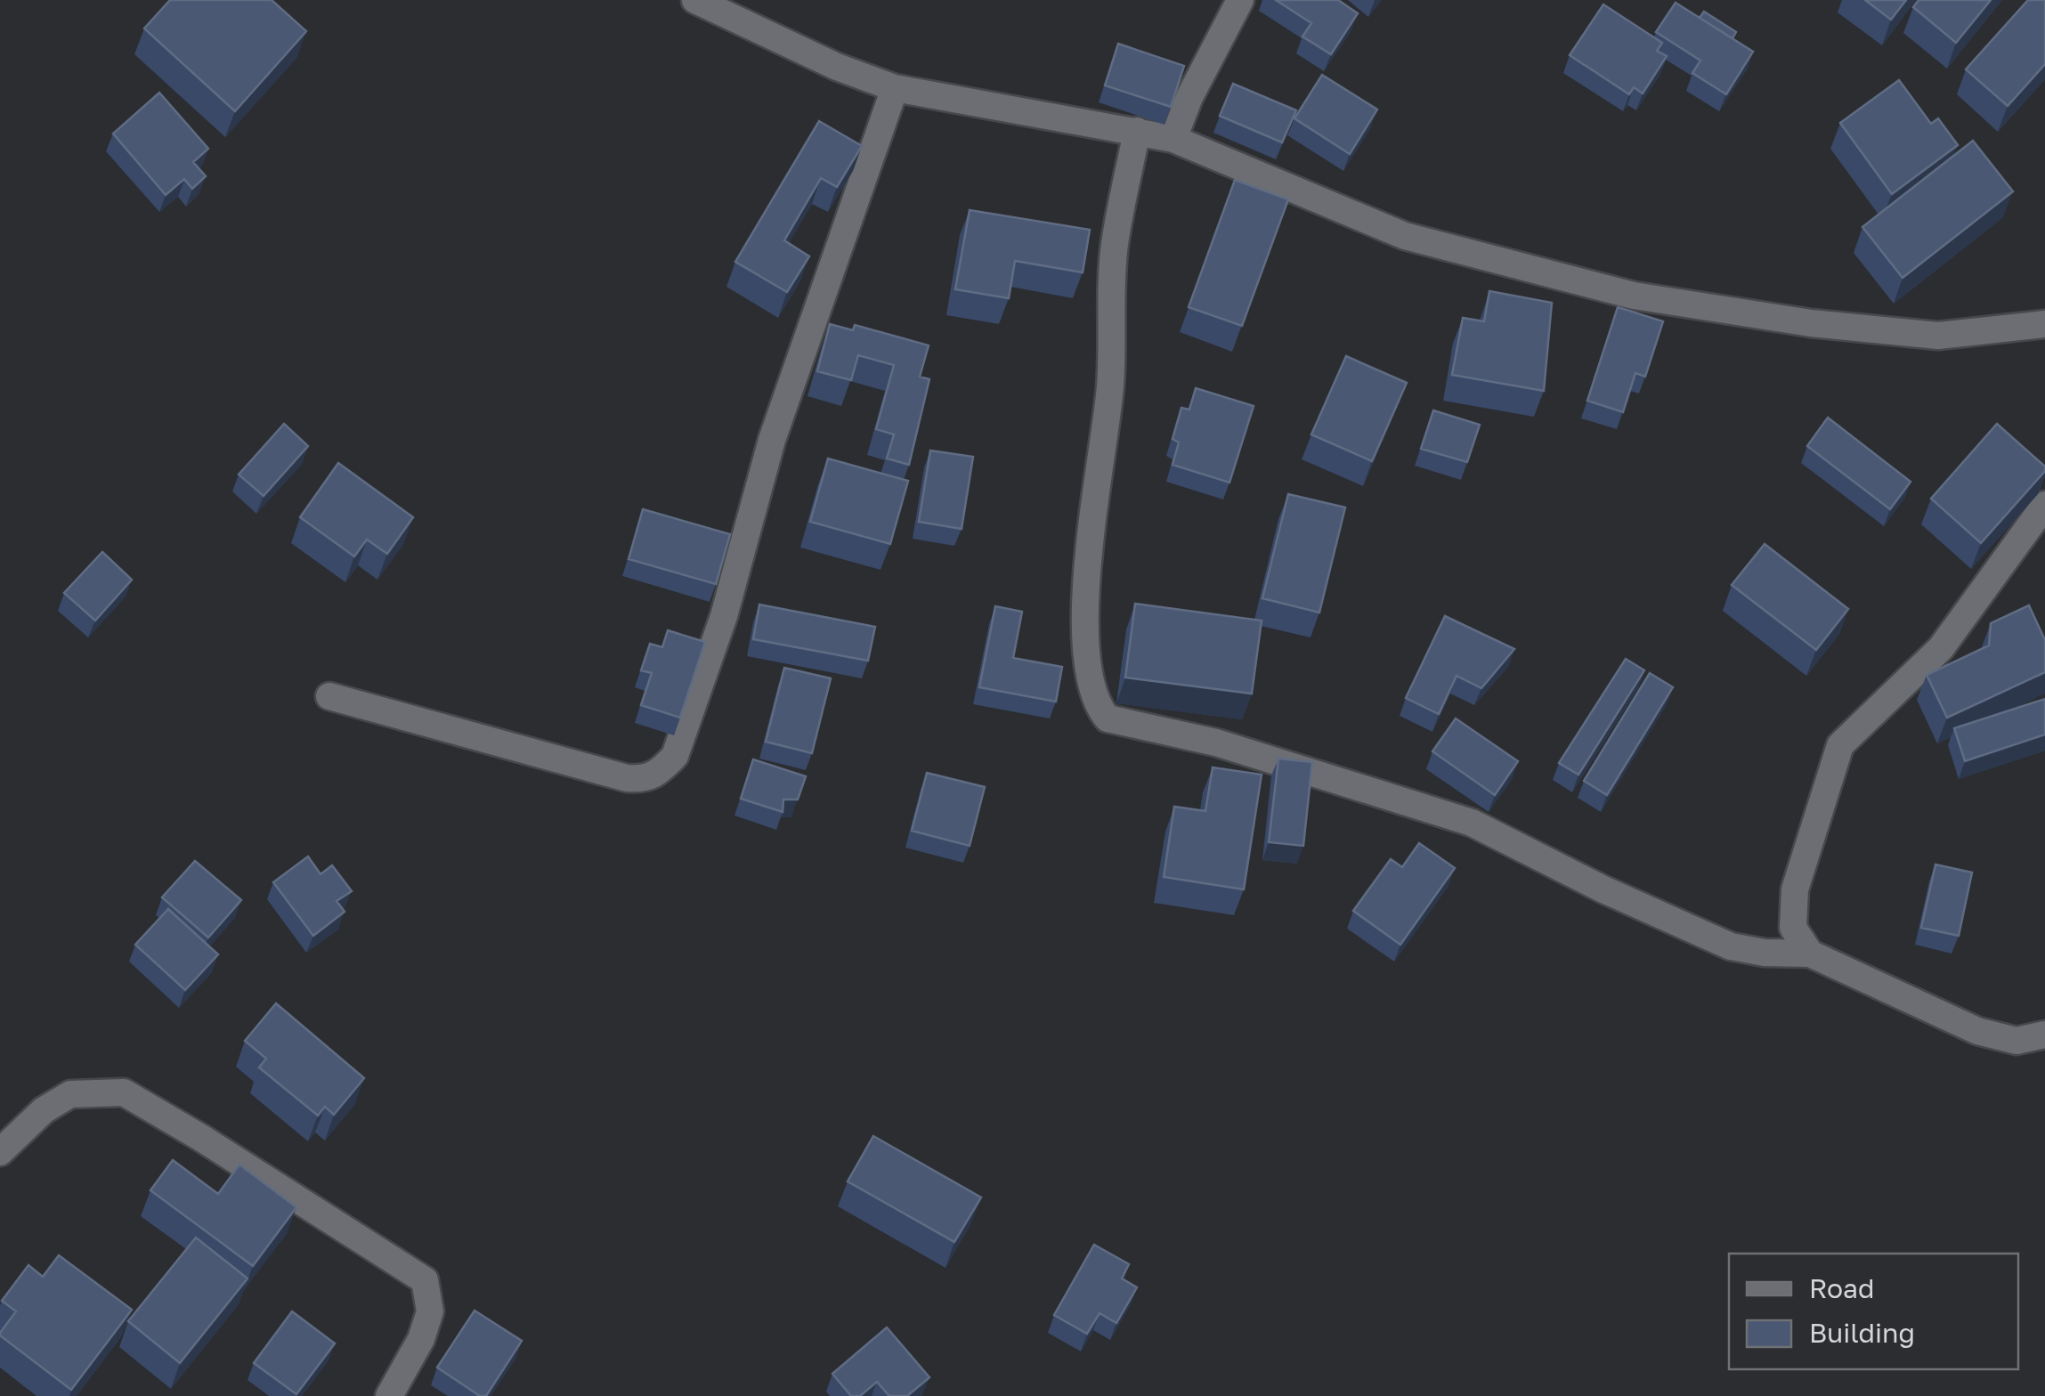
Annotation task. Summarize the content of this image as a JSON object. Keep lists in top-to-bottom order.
{
  "legend": ["Road", "Building"]
}
